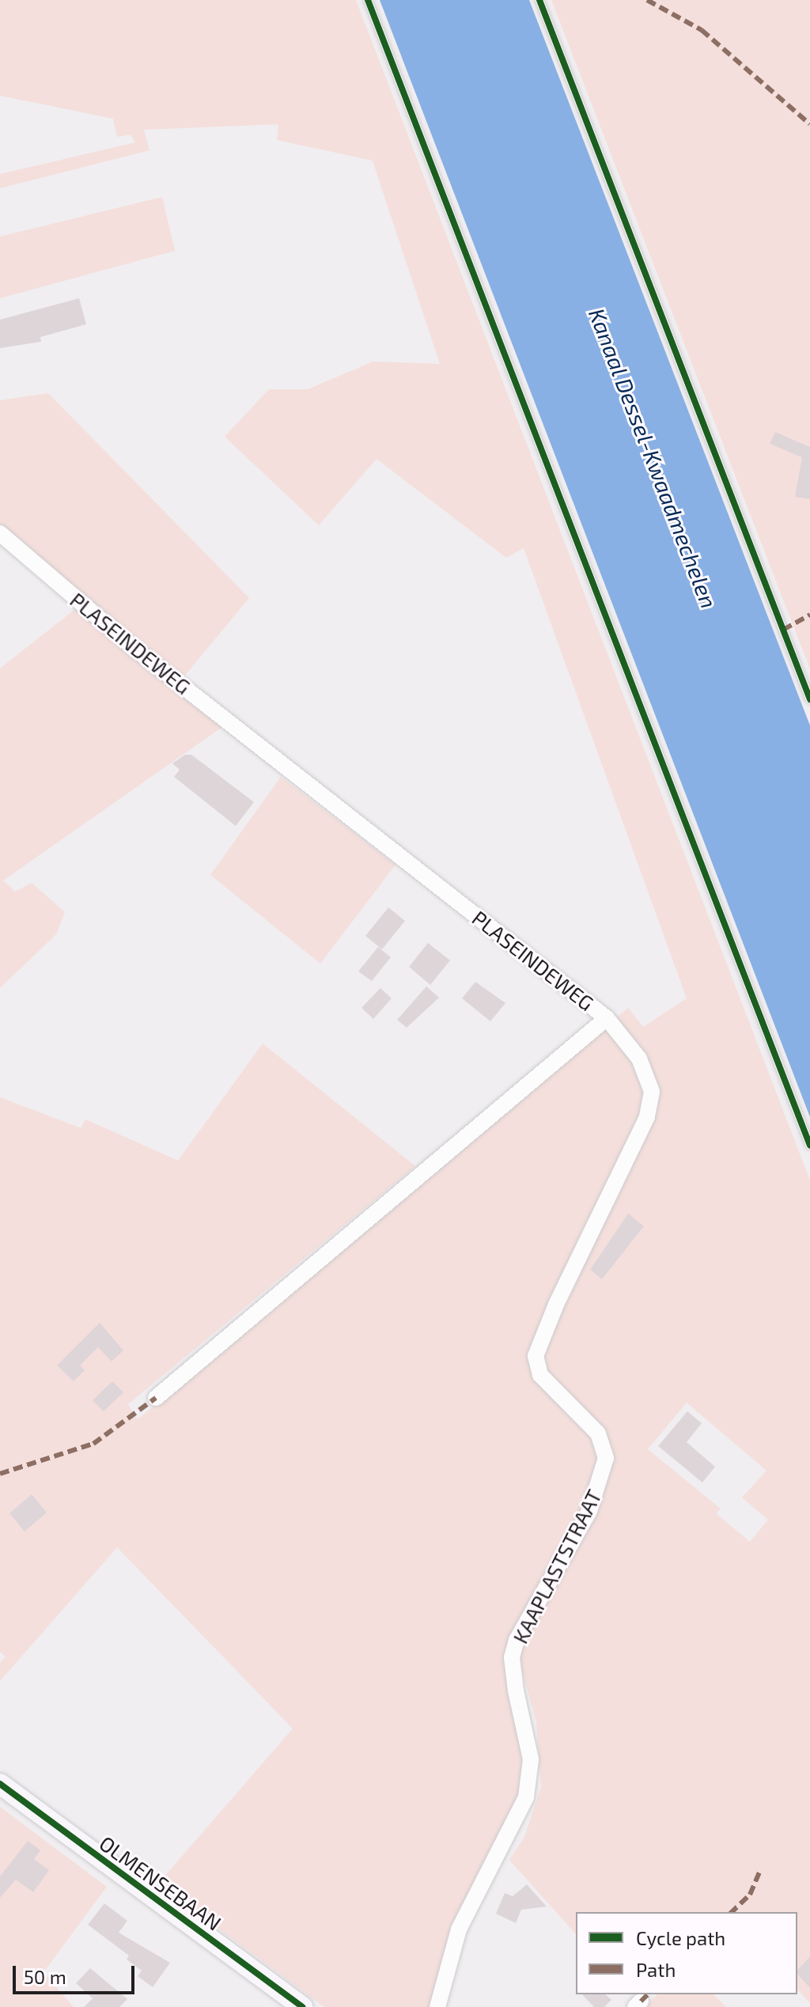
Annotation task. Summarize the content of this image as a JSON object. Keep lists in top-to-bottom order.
{
  "streets": {
    "street": ["PLASEINDEWEG", "KAAPLASTSTRAAT", "OLMENSEBAAN"]
  },
  "crossings": [
    ["PLASEINDEWEG", "KAAPLASTSTRAAT"]
  ],
  "water": ["Kanaal Dessel-Kwaadmechelen"],
  "legend": ["Cycle path", "Path"],
  "scale_bar": "50 m"
}
